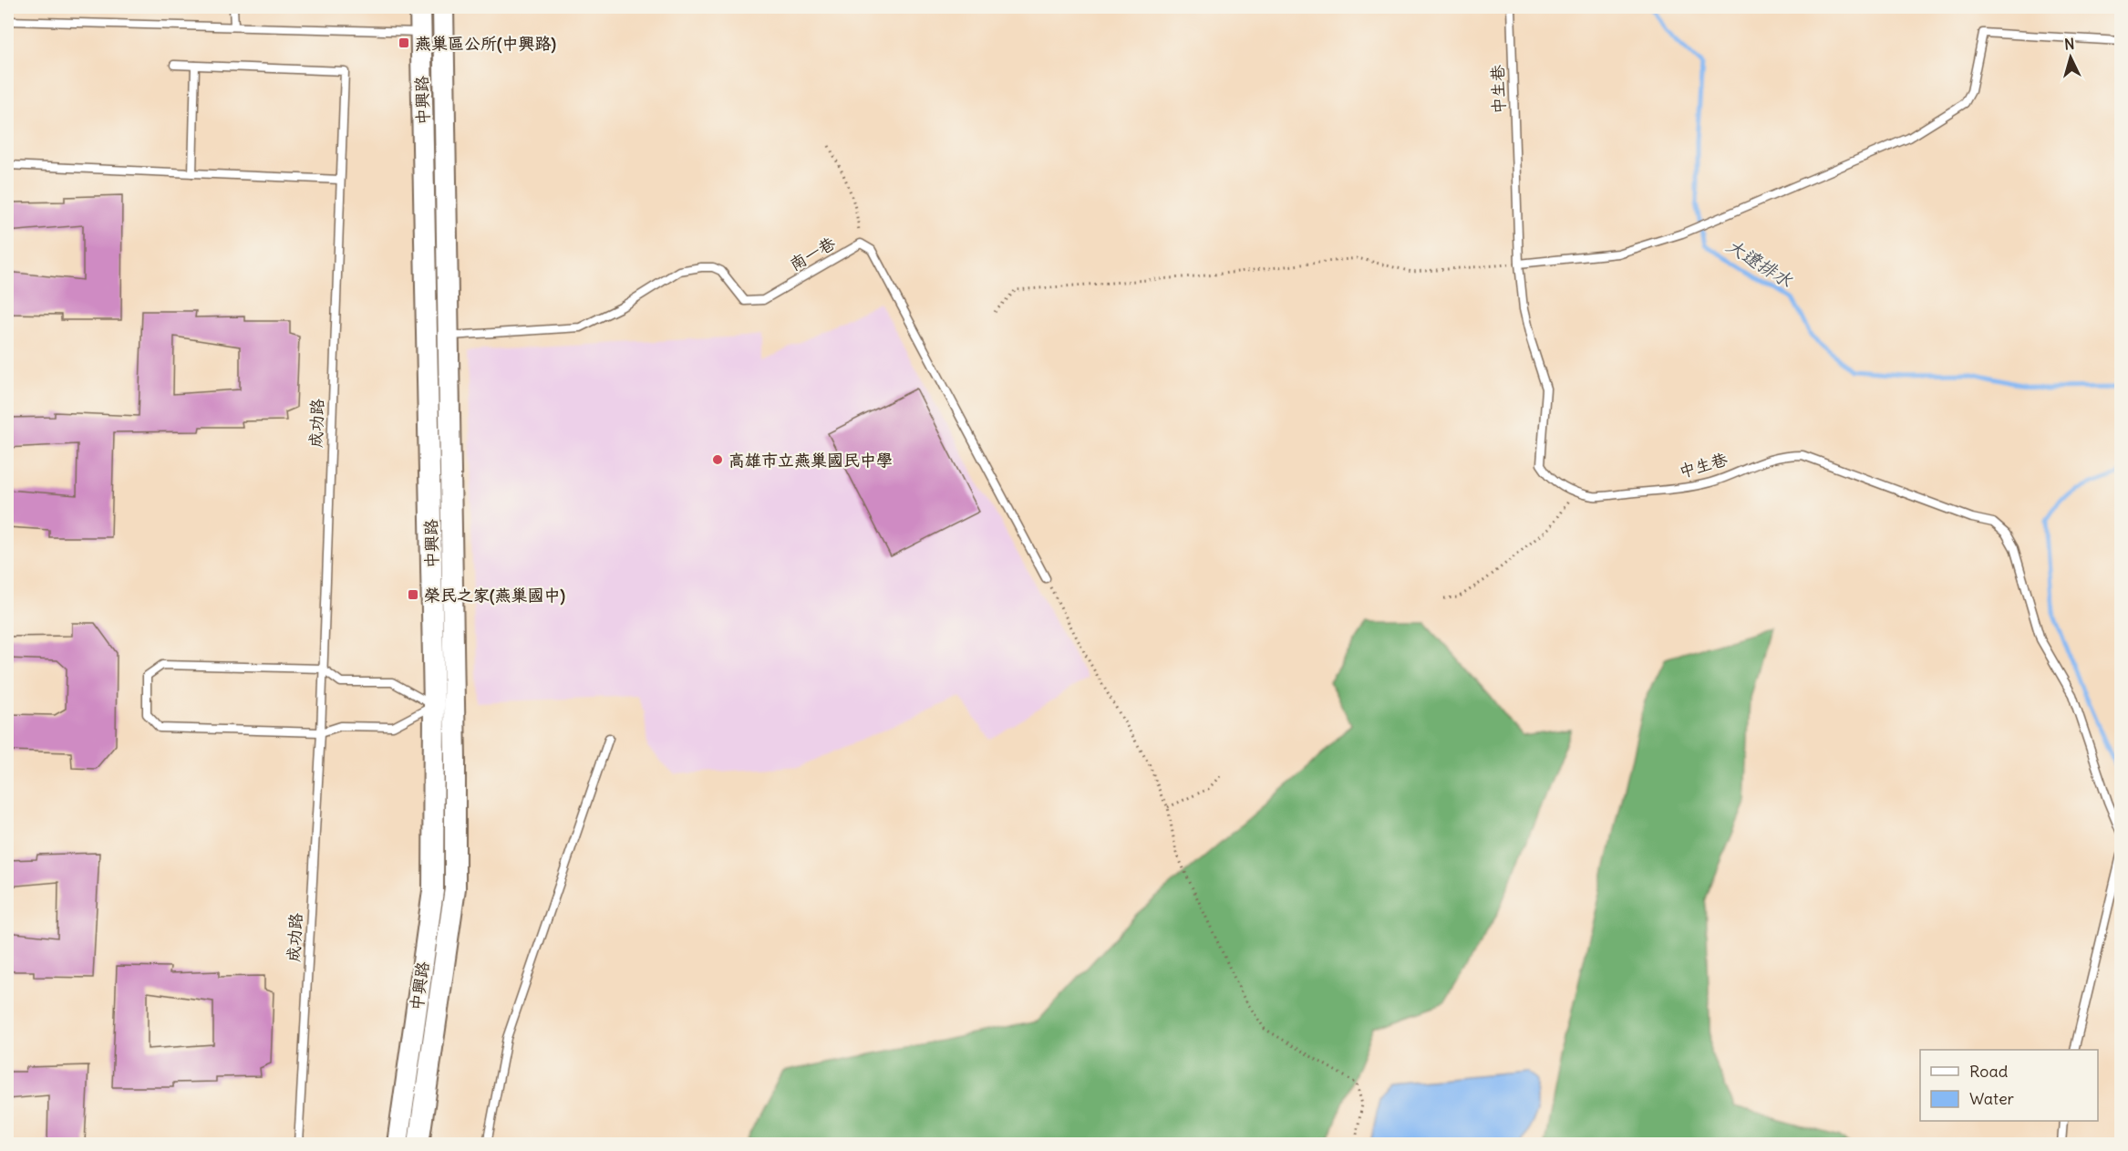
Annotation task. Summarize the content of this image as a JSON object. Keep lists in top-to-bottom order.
{
  "streets": {
    "main road": ["中興路"],
    "lane": ["中生巷", "南一巷", "成功路"]
  },
  "crossings": [
    ["中興路", "南一巷"]
  ],
  "water": ["大遼排水"],
  "places": {
    "transit": ["燕巢區公所(中興路)", "榮民之家(燕巢國中)"],
    "other": ["高雄市立燕巢國民中學"]
  },
  "legend": ["Road", "Water"],
  "north": "top"
}
